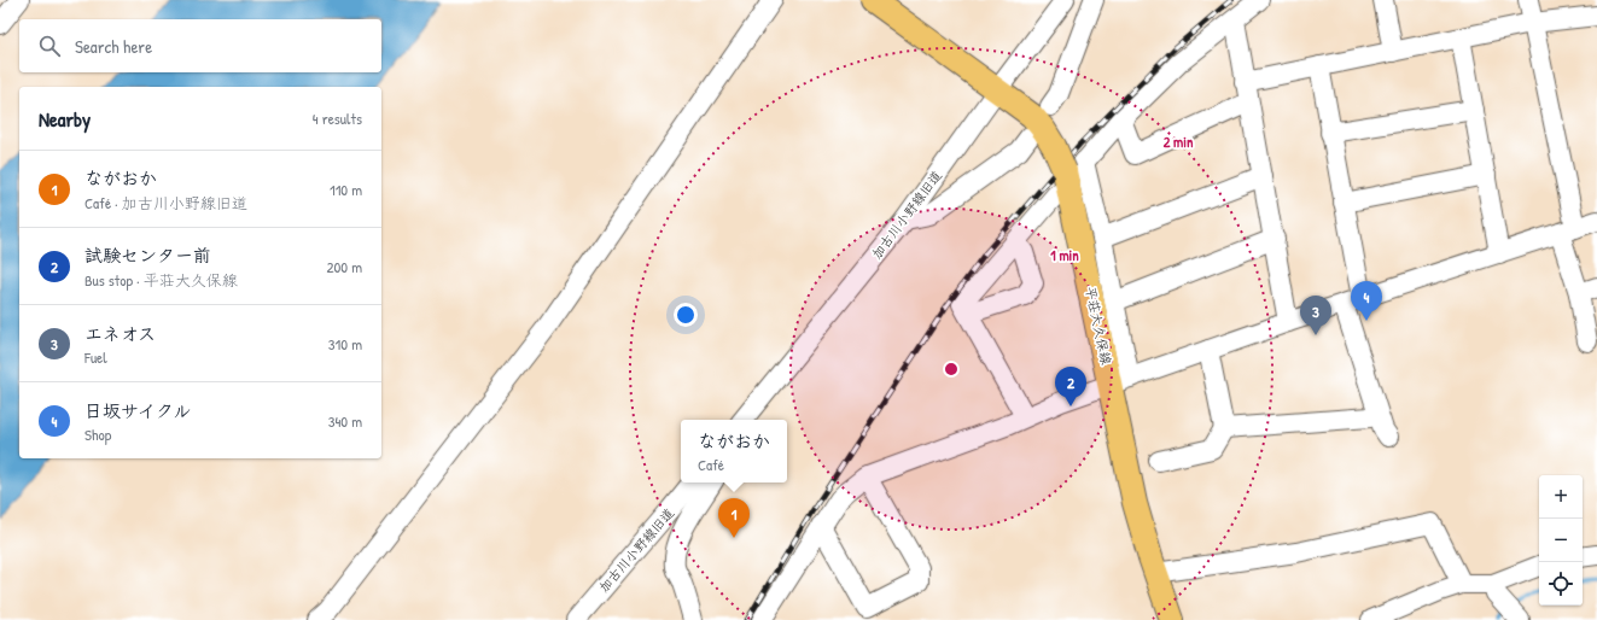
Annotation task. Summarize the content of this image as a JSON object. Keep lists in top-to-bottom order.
{
  "streets": {
    "main road": ["平荘大久保線"],
    "street": ["加古川小野線旧道"]
  },
  "crossings": [
    ["加古川小野線旧道", "平荘大久保線"]
  ],
  "page": {
    "search": "Search here",
    "heading": ["Nearby", "4 results"],
    "list": [
      {
        "mark": "1",
        "name": "ながおか",
        "note": "Café · 加古川小野線旧道",
        "value": "110 m"
      },
      {
        "mark": "2",
        "name": "試験センター前",
        "note": "Bus stop · 平荘大久保線",
        "value": "200 m"
      },
      {
        "mark": "3",
        "name": "エネオス",
        "note": "Fuel",
        "value": "310 m"
      },
      {
        "mark": "4",
        "name": "日坂サイクル",
        "note": "Shop",
        "value": "340 m"
      }
    ],
    "pins": [
      "4",
      "3",
      "2",
      "1"
    ],
    "popup": ["ながおか", "Café"],
    "map_buttons": ["+", "−"]
  },
  "rings": ["2 min", "1 min"]
}
